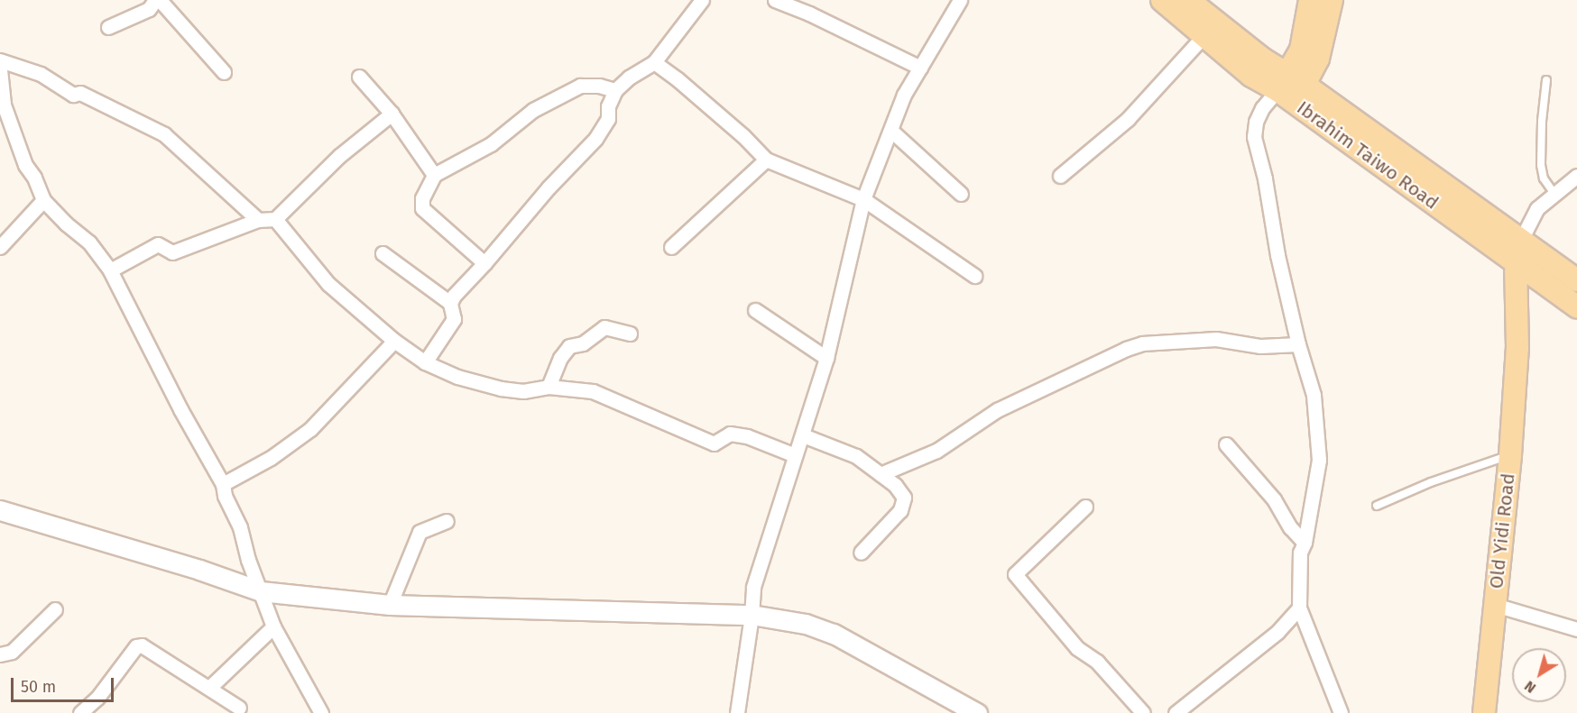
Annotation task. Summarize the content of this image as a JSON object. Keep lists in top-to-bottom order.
{
  "streets": {
    "main road": ["Ibrahim Taiwo Road", "Old Yidi Road"]
  },
  "crossings": [
    ["Ibrahim Taiwo Road", "Old Yidi Road"]
  ],
  "scale_bar": "50 m",
  "north": "bottom left"
}
